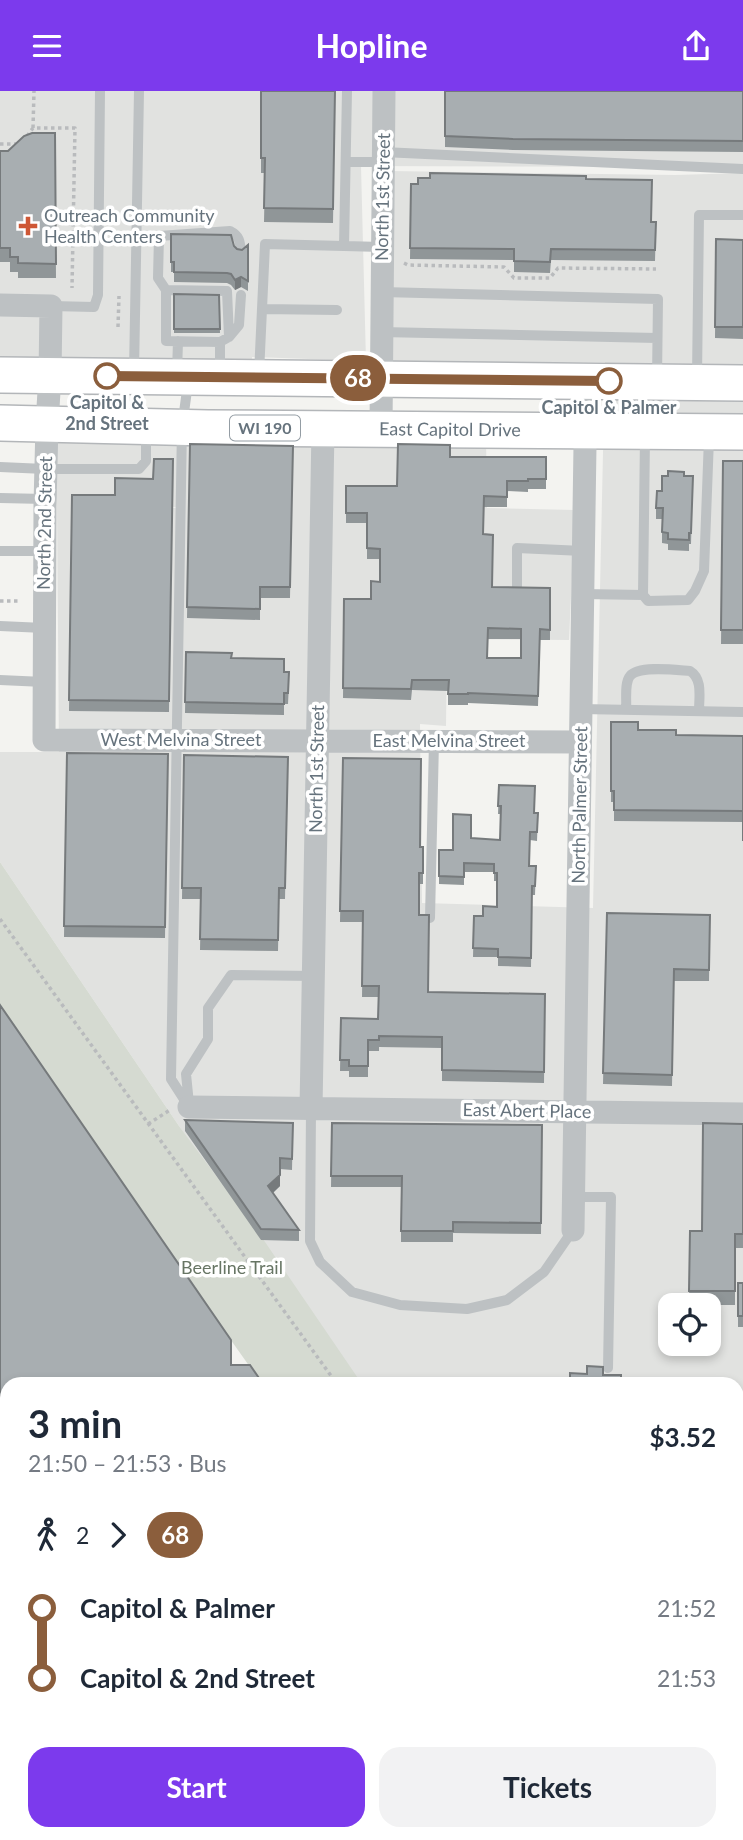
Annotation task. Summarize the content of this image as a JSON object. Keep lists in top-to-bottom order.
{
  "streets": {
    "main road": ["WI 190", "East Capitol Drive"],
    "street": [
      "North 1st Street",
      "North 2nd Street",
      "West Melvina Street",
      "East Melvina Street",
      "North Palmer Street",
      "East Abert Place"
    ]
  },
  "crossings": [
    ["North 1st Street", "WI 190"],
    ["North 1st Street", "East Capitol Drive"],
    ["North 1st Street", "West Melvina Street"],
    ["North 1st Street", "East Melvina Street"],
    ["North 1st Street", "East Abert Place"],
    ["WI 190", "East Capitol Drive"],
    ["WI 190", "North 2nd Street"],
    ["East Capitol Drive", "North Palmer Street"],
    ["North 2nd Street", "West Melvina Street"],
    ["West Melvina Street", "East Melvina Street"],
    ["East Melvina Street", "North Palmer Street"],
    ["North Palmer Street", "East Abert Place"]
  ],
  "parks": ["Beerline Trail"],
  "places": {
    "health": ["Outreach Community Health Centers"],
    "other": ["Capitol & 2nd Street", "Capitol & Palmer"]
  },
  "lines": ["bus line 68"],
  "page": {
    "header": "Hopline",
    "on_map": "68",
    "heading": ["3 min", "21:50 – 21:53 · Bus", "$3.52"],
    "legs": ["2", "68"],
    "list": [
      {
        "name": "Capitol & Palmer",
        "value": "21:52"
      },
      {
        "name": "Capitol & 2nd Street",
        "value": "21:53"
      }
    ],
    "buttons": ["Start", "Tickets"]
  }
}
